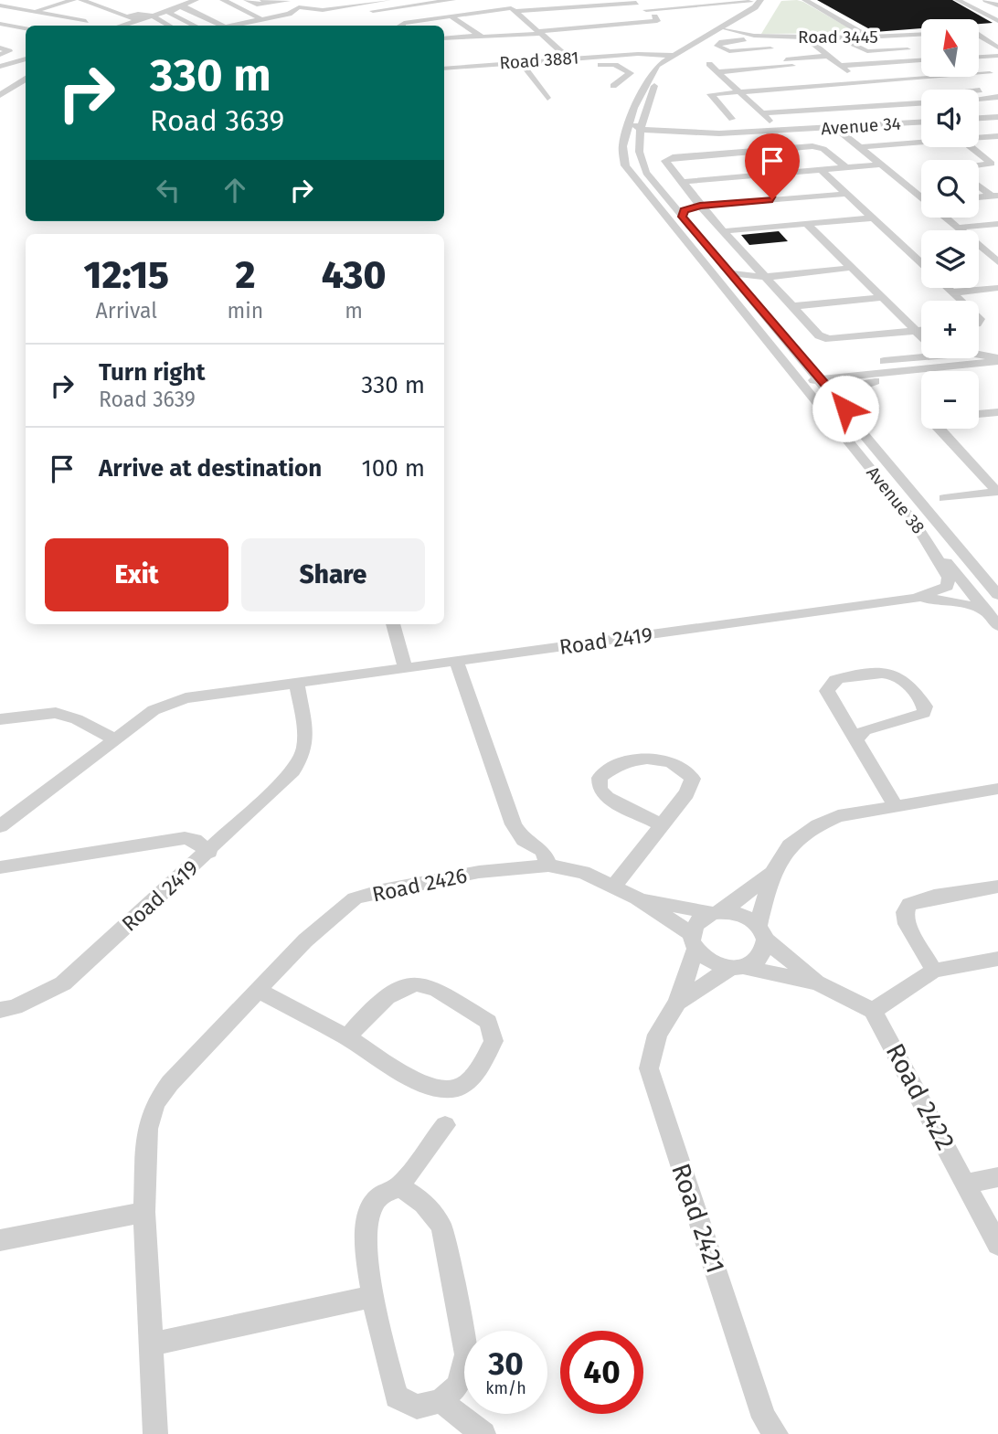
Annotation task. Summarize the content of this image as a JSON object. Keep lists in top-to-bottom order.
{
  "streets": {
    "street": [
      "Road 3445",
      "Road 3881",
      "Avenue 34",
      "Avenue 38",
      "Road 2419",
      "Road 2426",
      "Road 2422",
      "Road 2421"
    ]
  },
  "crossings": [
    ["Road 3445", "Avenue 38"],
    ["Road 3881", "Avenue 38"],
    ["Avenue 34", "Avenue 38"],
    ["Avenue 38", "Road 2419"],
    ["Road 2426", "Road 2421"]
  ],
  "north": "top",
  "page": {
    "map_buttons": ["+", "−"],
    "turn": ["330 m", "Road 3639"],
    "eta": [
      "12:15",
      "Arrival",
      "2",
      "min",
      "430",
      "m"
    ],
    "list": [
      {
        "name": "Turn right",
        "note": "Road 3639",
        "value": "330 m"
      },
      {
        "name": "Arrive at destination",
        "value": "100 m"
      }
    ],
    "buttons": ["Exit", "Share"],
    "speed": "30 km/h",
    "limit": "40"
  }
}
